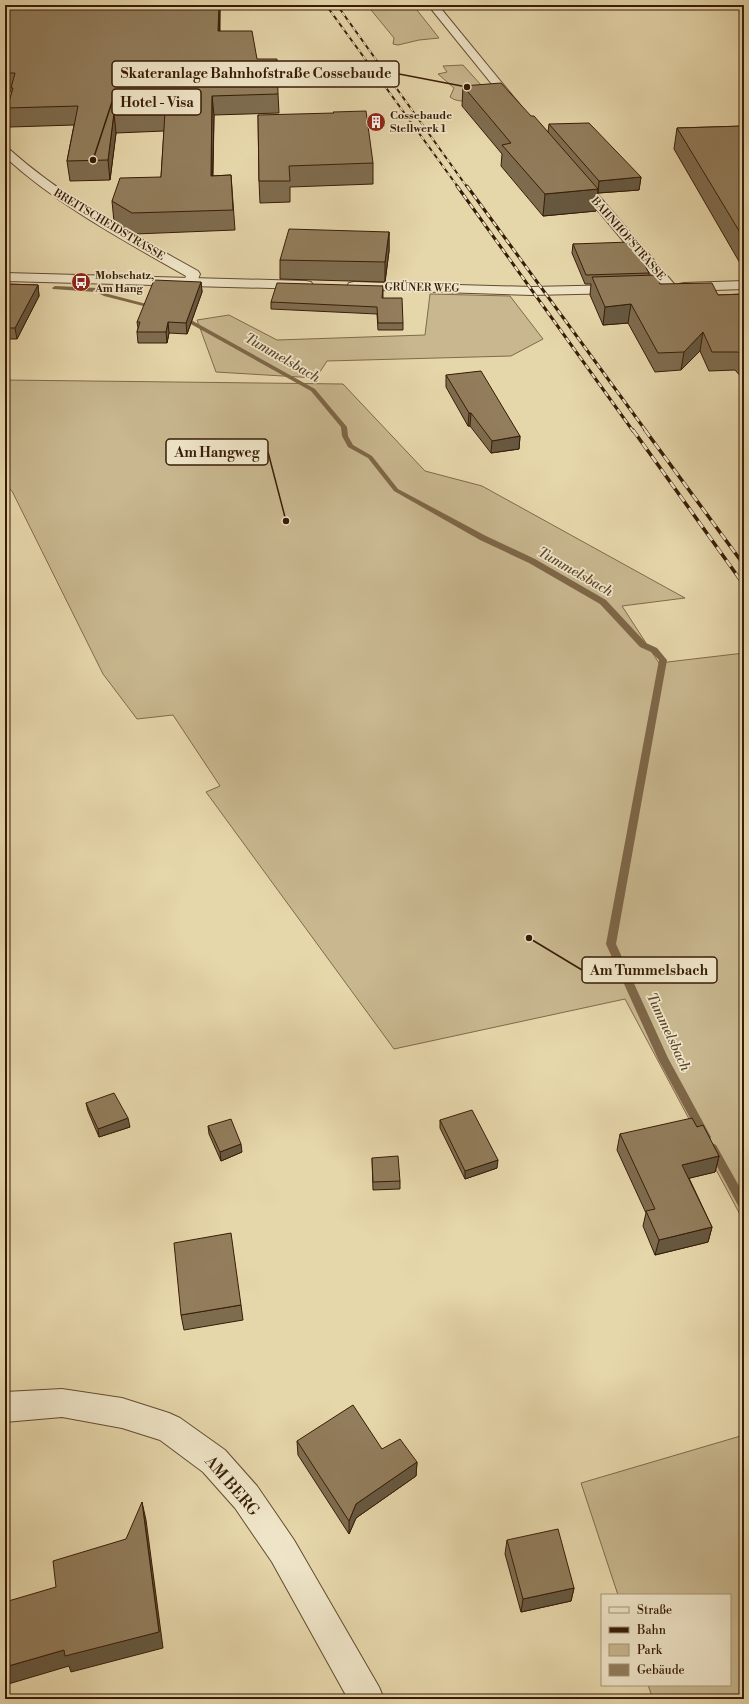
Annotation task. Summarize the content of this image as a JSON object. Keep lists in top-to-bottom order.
{
  "streets": {
    "street": [
      "BREITSCHEIDSTRASSE",
      "BAHNHOFSTRASSE",
      "GRÜNER WEG",
      "AM BERG"
    ]
  },
  "water": ["Tummelsbach"],
  "places": {
    "other": [
      "Skateranlage Bahnhofstraße Cossebaude",
      "Hotel - Visa",
      "Am Hangweg",
      "Am Tummelsbach"
    ],
    "building": ["Cossebaude Stellwerk 1"],
    "bus stop": ["Mobschatz, Am Hang"]
  },
  "legend": [
    "Straße",
    "Bahn",
    "Park",
    "Gebäude"
  ]
}
